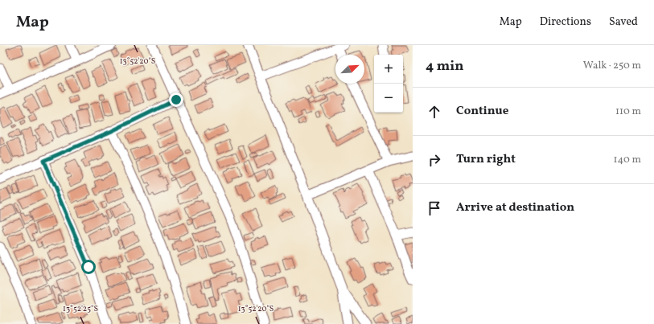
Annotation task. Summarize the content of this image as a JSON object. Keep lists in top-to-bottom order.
{
  "north": "top right",
  "page": {
    "header": "Map",
    "nav": ["Map", "Directions", "Saved"],
    "heading": ["4 min", "Walk · 250 m"],
    "map_buttons": ["+", "−"],
    "list": [
      ["Continue", "110 m"],
      ["Turn right", "140 m"],
      "Arrive at destination"
    ]
  },
  "coordinates": ["13°52'20\"S", "13°52'25\"S"]
}
